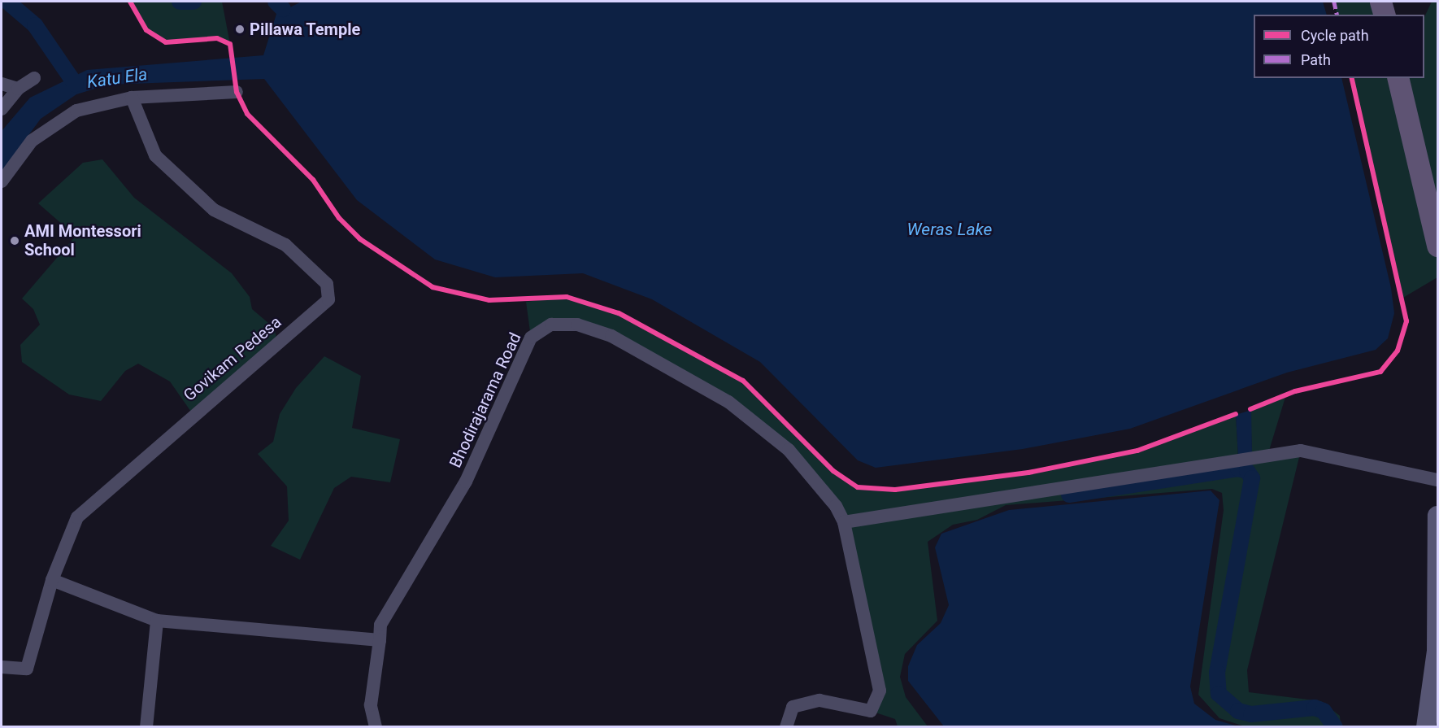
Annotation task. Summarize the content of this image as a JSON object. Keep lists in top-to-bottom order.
{
  "streets": {
    "street": ["Govikam Pedesa", "Bhodirajarama Road"]
  },
  "water": ["Katu Ela", "Weras Lake"],
  "places": ["Pillawa Temple", "AMI Montessori School"],
  "legend": ["Cycle path", "Path"]
}
